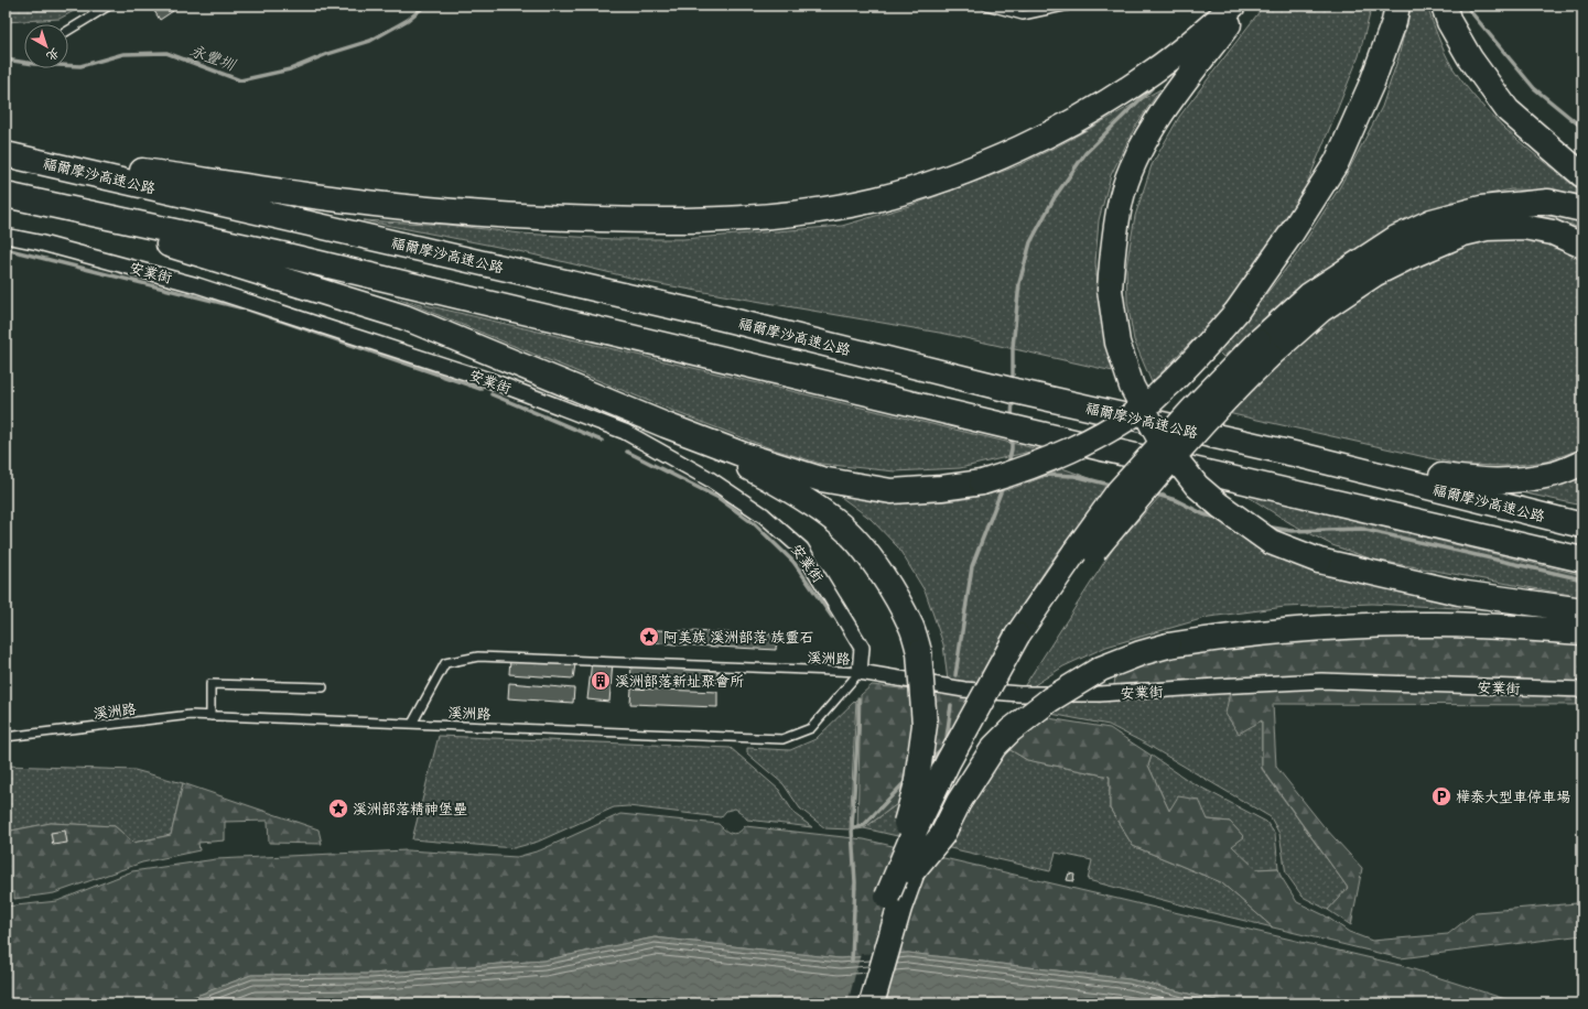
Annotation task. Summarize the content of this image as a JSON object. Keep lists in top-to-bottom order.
{
  "streets": {
    "highway": ["福爾摩沙高速公路"],
    "street": ["安業街"],
    "lane": ["溪洲路"]
  },
  "crossings": [
    ["安業街", "溪洲路"]
  ],
  "water": ["永豐圳"],
  "places": {
    "place": ["阿美族 溪洲部落 族靈石", "溪洲部落精神堡壘"],
    "building": ["溪洲部落新址聚會所"],
    "parking": ["樺泰大型車停車場"]
  },
  "north": "bottom right"
}
